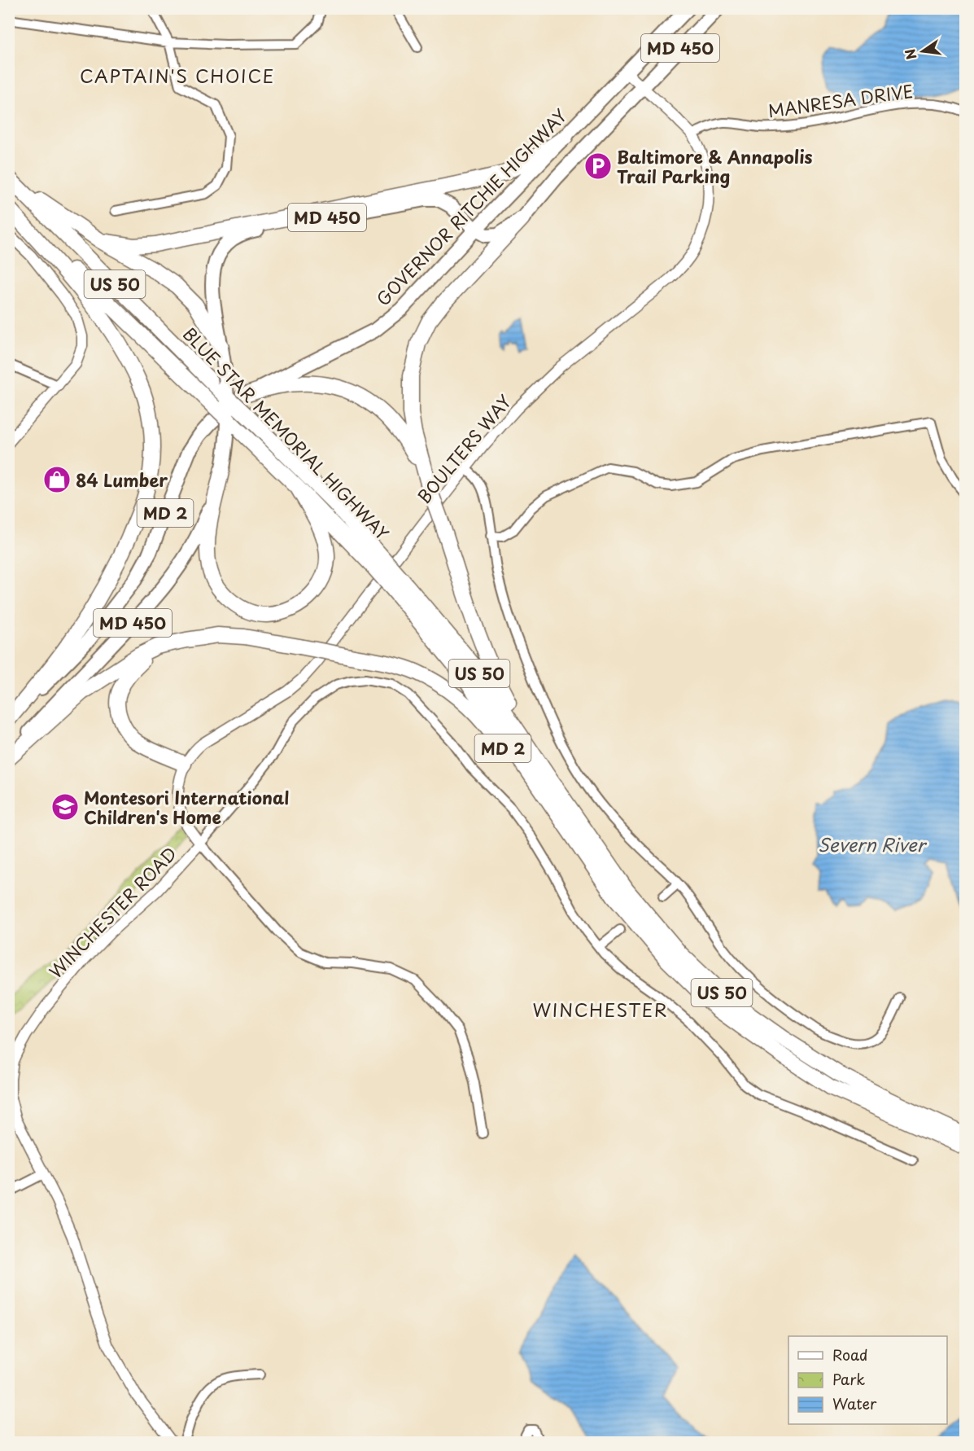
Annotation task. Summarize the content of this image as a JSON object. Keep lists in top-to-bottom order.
{
  "streets": {
    "highway": ["US 50", "BLUE STAR MEMORIAL HIGHWAY", "MD 2"],
    "main road": ["MD 450", "GOVERNOR RITCHIE HIGHWAY"],
    "street": ["MANRESA DRIVE", "BOULTERS WAY", "WINCHESTER ROAD"]
  },
  "crossings": [
    ["MD 450", "GOVERNOR RITCHIE HIGHWAY"],
    ["MD 450", "BOULTERS WAY"],
    ["MANRESA DRIVE", "BOULTERS WAY"],
    ["GOVERNOR RITCHIE HIGHWAY", "BOULTERS WAY"],
    ["GOVERNOR RITCHIE HIGHWAY", "MD 2"],
    ["BLUE STAR MEMORIAL HIGHWAY", "MD 2"],
    ["BOULTERS WAY", "WINCHESTER ROAD"]
  ],
  "districts": ["CAPTAIN'S CHOICE", "WINCHESTER"],
  "water": ["Severn River"],
  "places": {
    "parking": ["Baltimore & Annapolis Trail Parking"],
    "shop": ["84 Lumber"],
    "school or university": ["Montesori International Children's Home"]
  },
  "legend": ["Road", "Park", "Water"],
  "north": "left"
}
